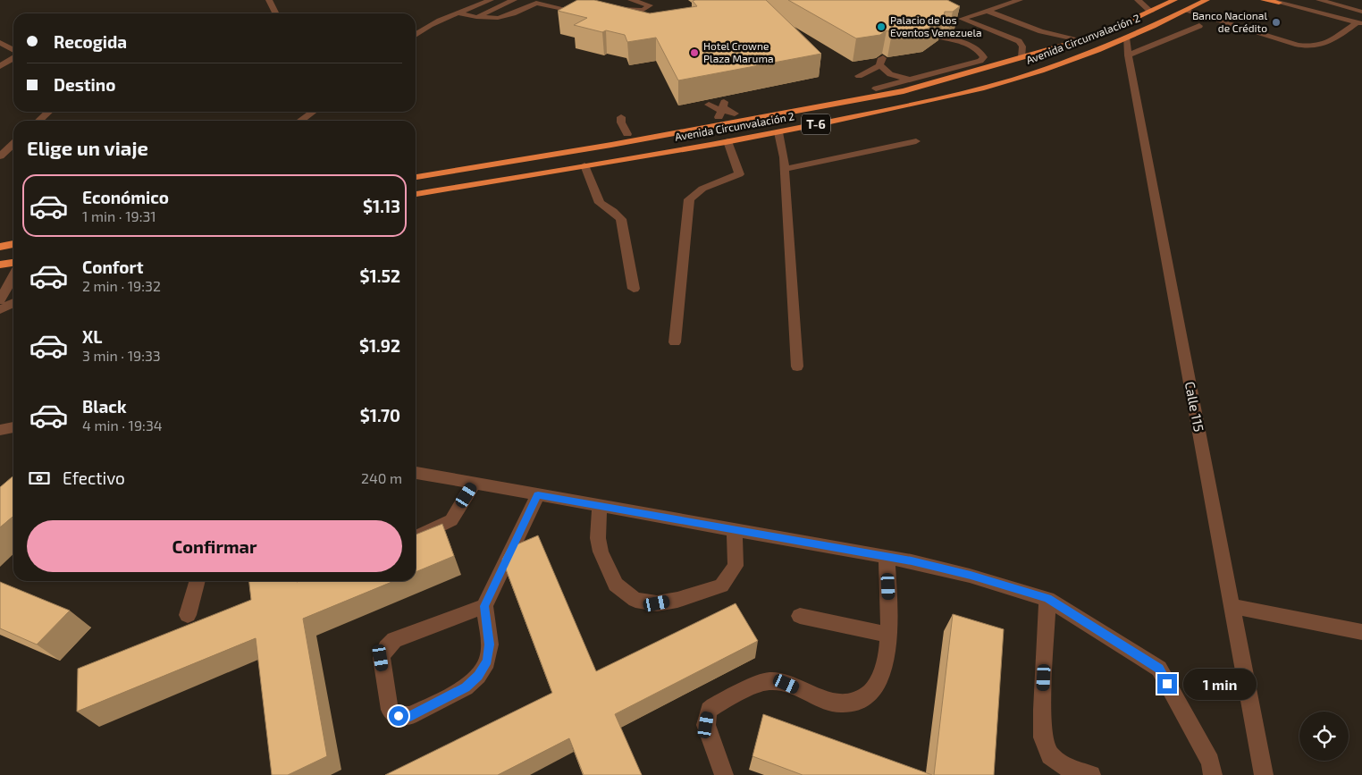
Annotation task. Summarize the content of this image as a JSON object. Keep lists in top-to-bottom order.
{
  "streets": {
    "highway": ["Avenida Circunvalación 2", "T-6"],
    "street": ["Calle 115"]
  },
  "crossings": [
    ["Avenida Circunvalación 2", "Calle 115"]
  ],
  "places": ["Banco Nacional de Crédito", "Palacio de los Eventos Venezuela", "Hotel Crowne Plaza Maruma"],
  "page": {
    "banner": ["Recogida", "Destino"],
    "heading": "Elige un viaje",
    "list": [
      {
        "name": "Económico",
        "note": "1 min · 19:31",
        "value": "$1.13"
      },
      {
        "name": "Confort",
        "note": "2 min · 19:32",
        "value": "$1.52"
      },
      {
        "name": "XL",
        "note": "3 min · 19:33",
        "value": "$1.92"
      },
      {
        "name": "Black",
        "note": "4 min · 19:34",
        "value": "$1.70"
      }
    ],
    "pay": ["Efectivo", "240 m"],
    "buttons": "Confirmar",
    "bubble": "1 min"
  }
}
